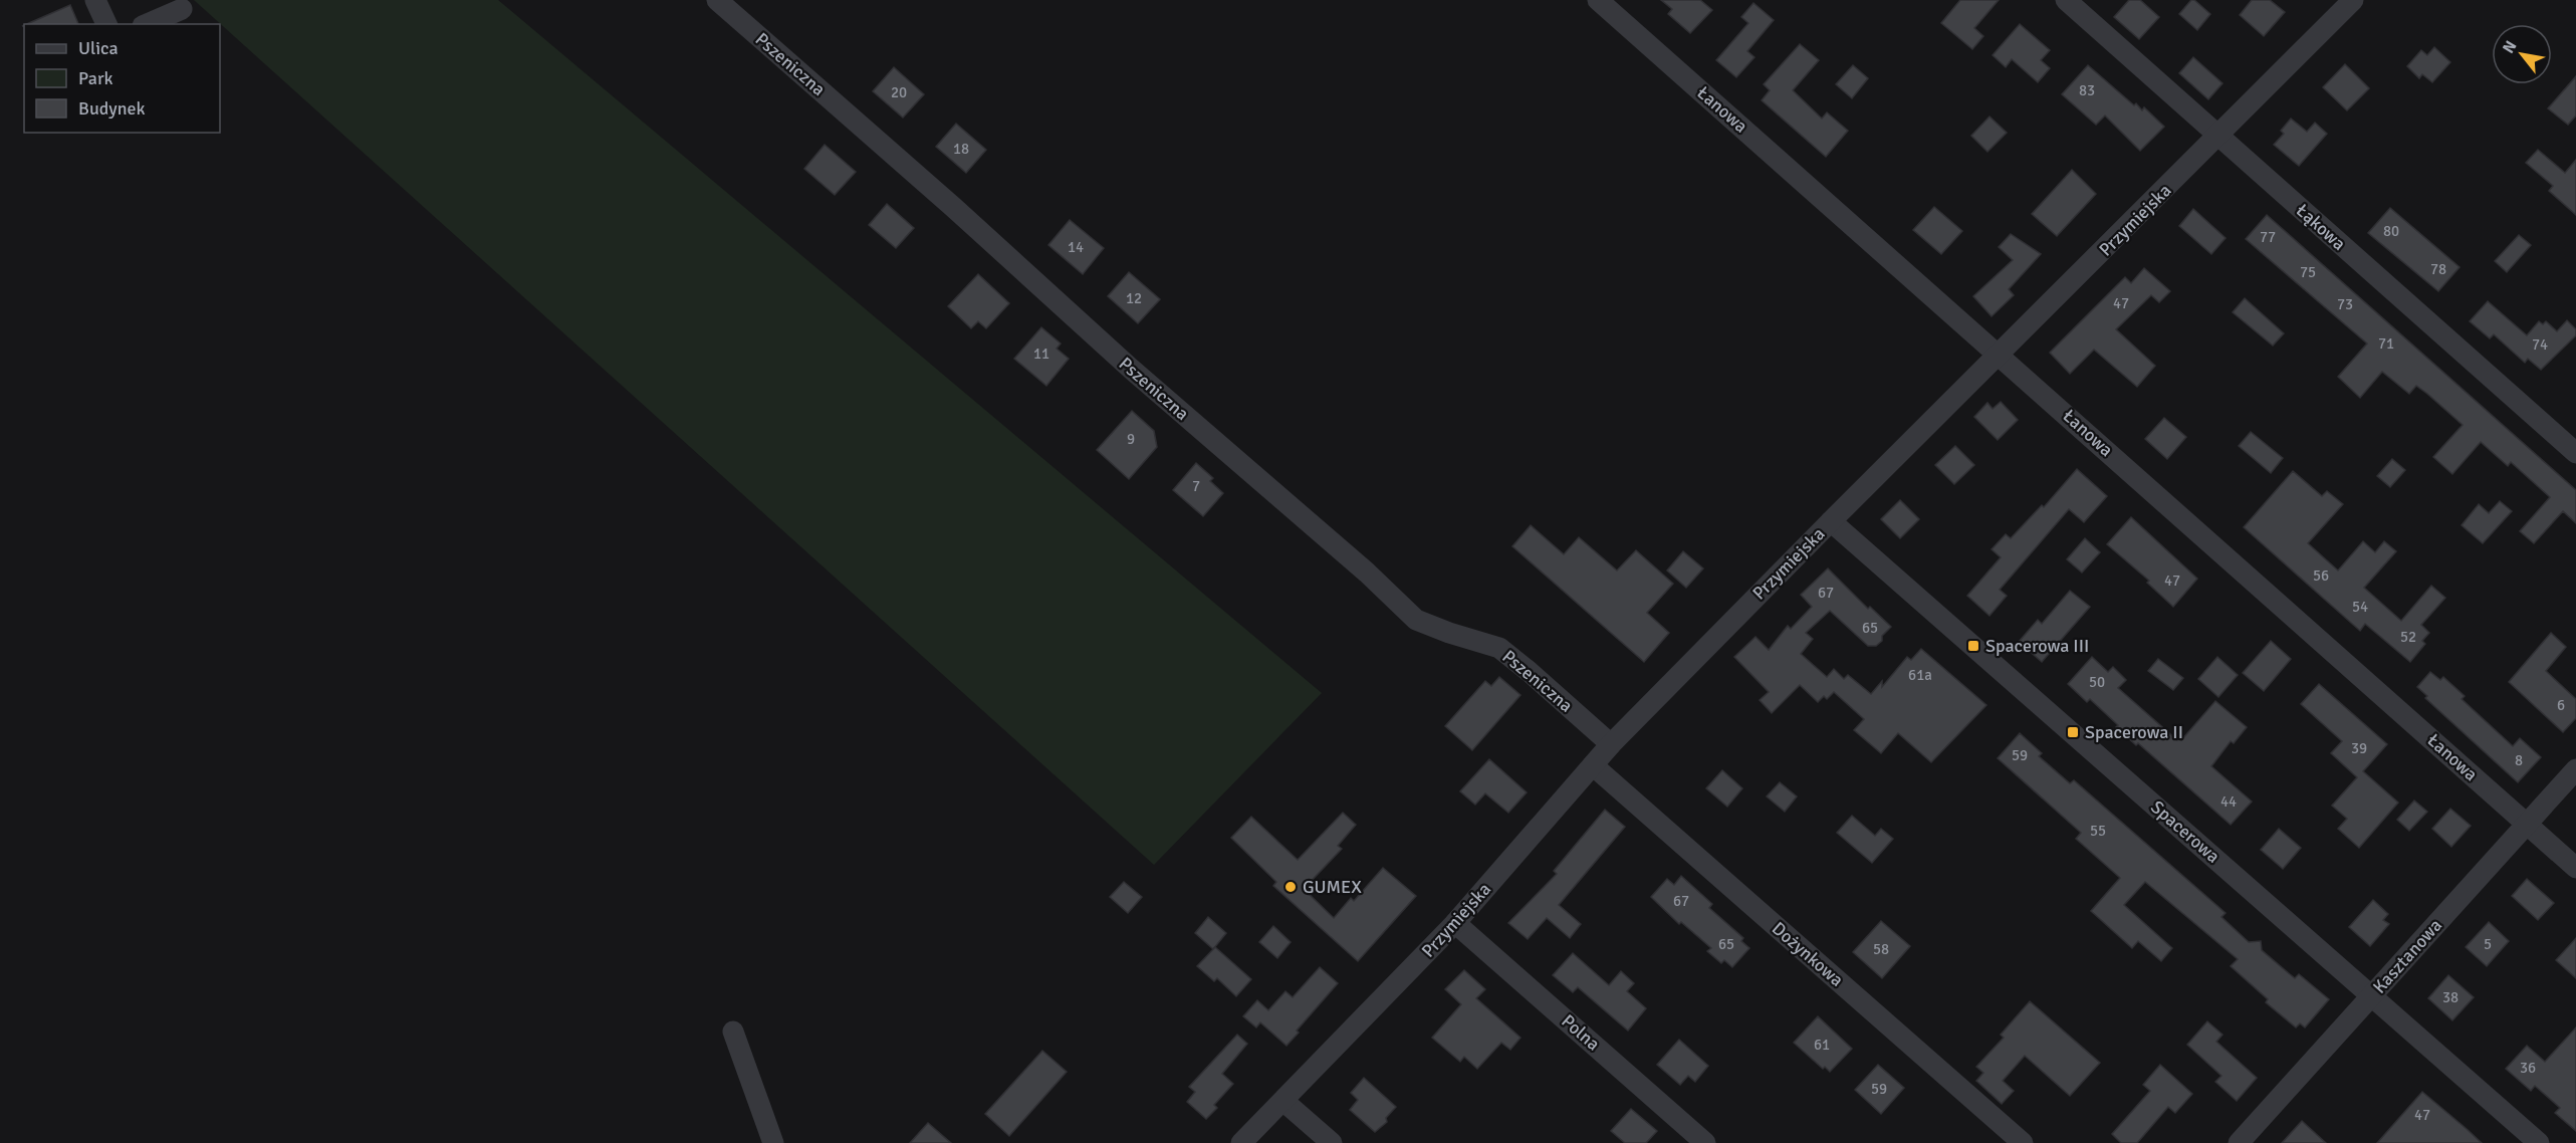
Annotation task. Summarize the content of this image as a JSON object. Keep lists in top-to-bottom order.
{
  "streets": {
    "street": [
      "Pszeniczna",
      "Łanowa",
      "Przymiejska",
      "Łąkowa",
      "Spacerowa",
      "Dożynkowa",
      "Kasztanowa",
      "Polna"
    ]
  },
  "crossings": [
    ["Pszeniczna", "Przymiejska"],
    ["Łanowa", "Przymiejska"],
    ["Łanowa", "Kasztanowa"],
    ["Przymiejska", "Łąkowa"],
    ["Przymiejska", "Spacerowa"],
    ["Przymiejska", "Dożynkowa"],
    ["Przymiejska", "Polna"],
    ["Spacerowa", "Kasztanowa"]
  ],
  "places": {
    "transit": ["Spacerowa III", "Spacerowa II"],
    "other": ["GUMEX"]
  },
  "house_numbers": [
    "83",
    "20",
    "18",
    "80",
    "77",
    "14",
    "78",
    "75",
    "12",
    "47",
    "73",
    "71",
    "74",
    "11",
    "9",
    "7",
    "56",
    "47",
    "67",
    "54",
    "65",
    "52",
    "61a",
    "50",
    "6",
    "39",
    "59",
    "8",
    "44",
    "55",
    "67",
    "65",
    "5",
    "58",
    "38",
    "61",
    "36",
    "59",
    "47"
  ],
  "legend": ["Ulica", "Park", "Budynek"],
  "north": "top left"
}
